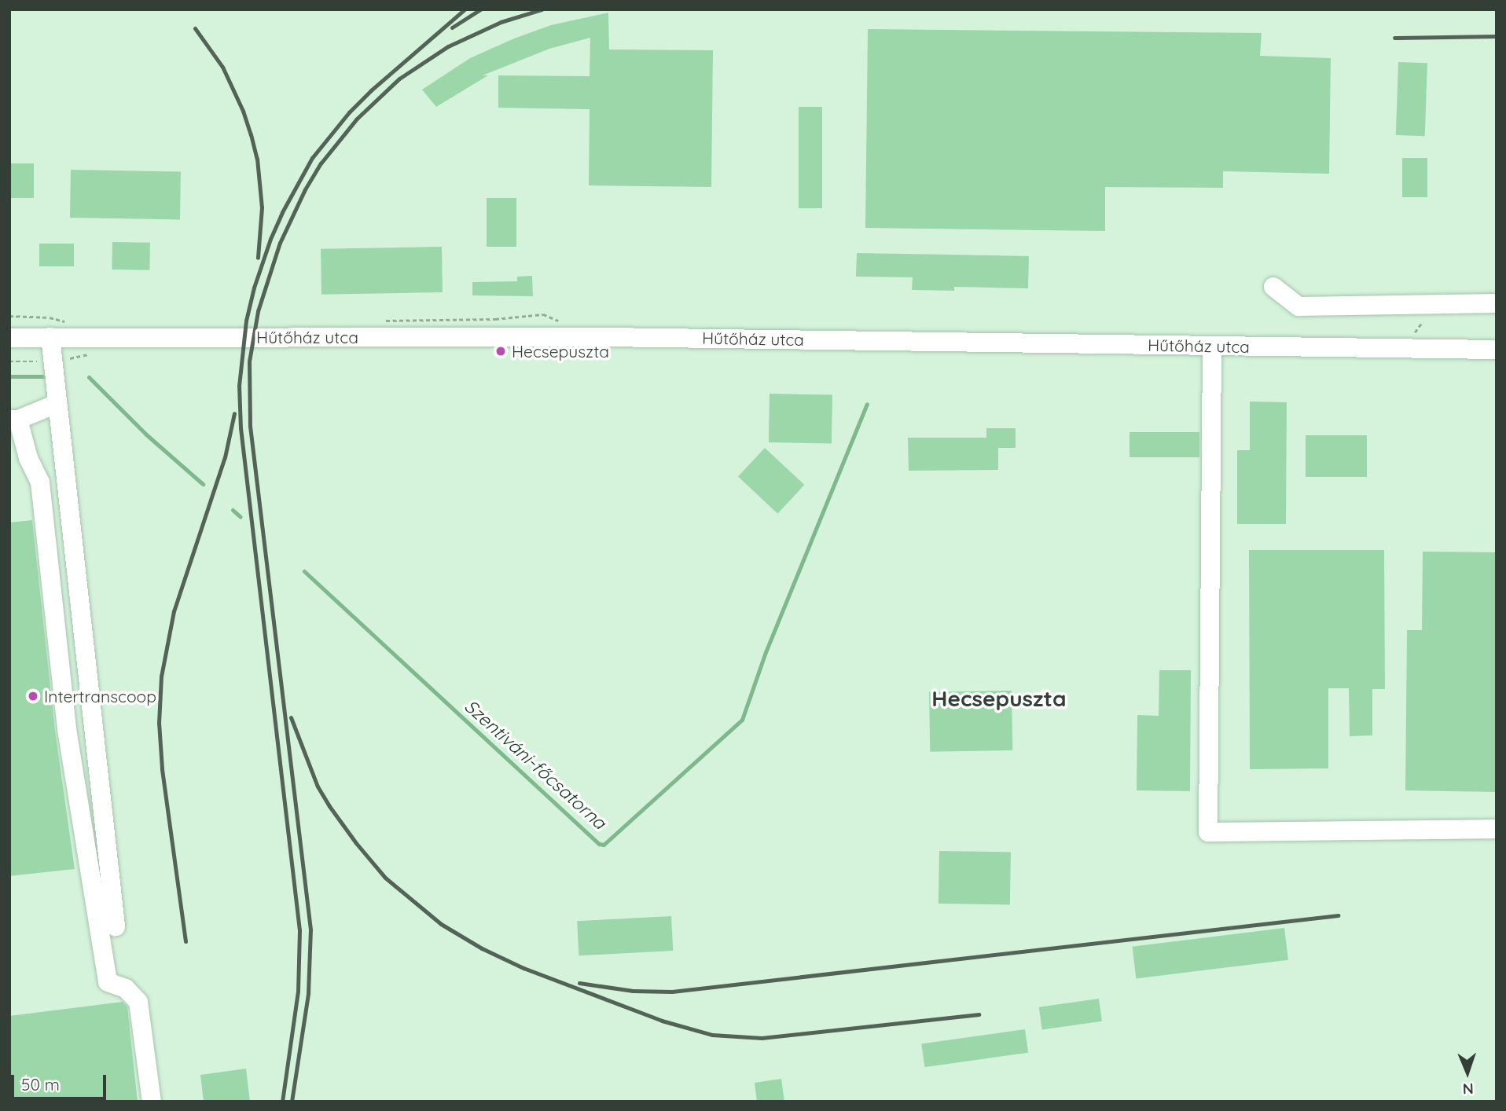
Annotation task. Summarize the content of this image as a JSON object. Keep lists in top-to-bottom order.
{
  "streets": {
    "street": ["Hűtőház utca"]
  },
  "districts": ["Hecsepuszta"],
  "water": ["Szentiváni-főcsatorna"],
  "places": ["Hecsepuszta", "Intertranscoop"],
  "scale_bar": "50 m",
  "north": "bottom"
}
